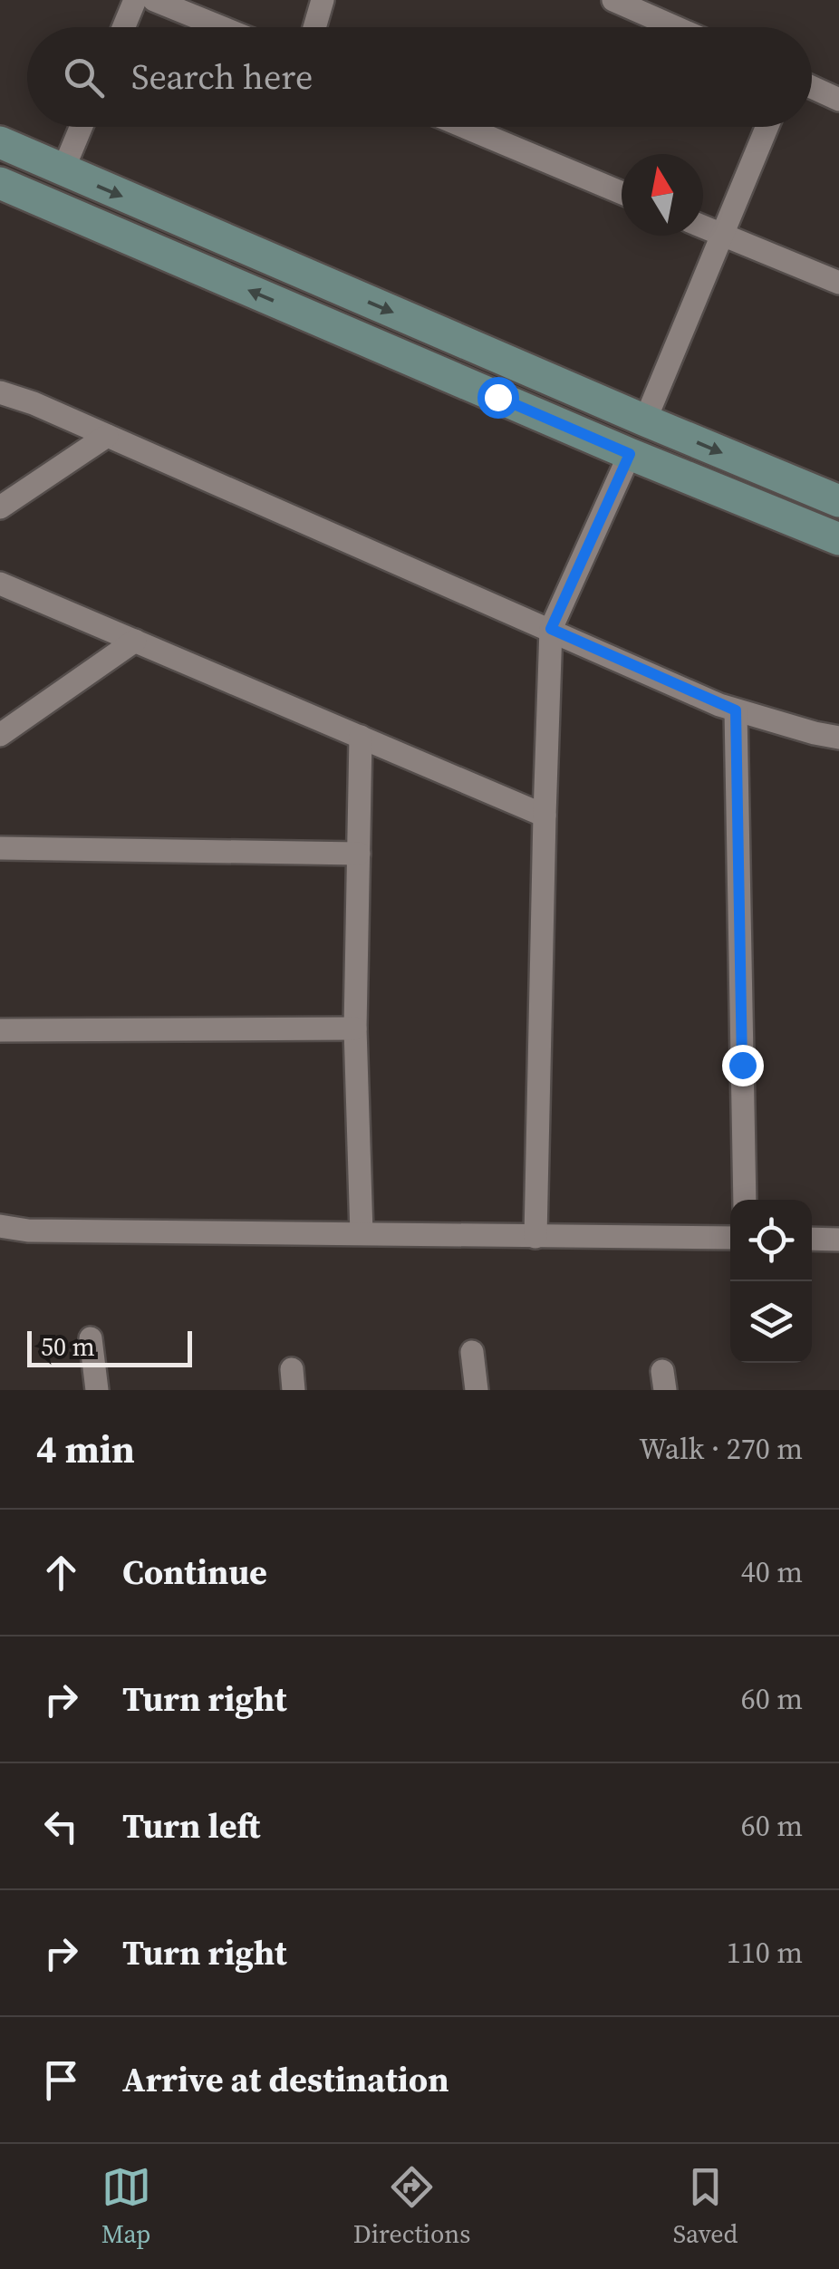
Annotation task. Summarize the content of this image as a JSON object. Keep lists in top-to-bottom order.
{
  "scale_bar": "50 m",
  "north": "top",
  "page": {
    "search": "Search here",
    "scale": "50 m",
    "heading": ["4 min", "Walk · 270 m"],
    "list": [
      ["Continue", "40 m"],
      ["Turn right", "60 m"],
      ["Turn left", "60 m"],
      ["Turn right", "110 m"],
      "Arrive at destination"
    ],
    "nav": ["Map", "Directions", "Saved"]
  }
}
